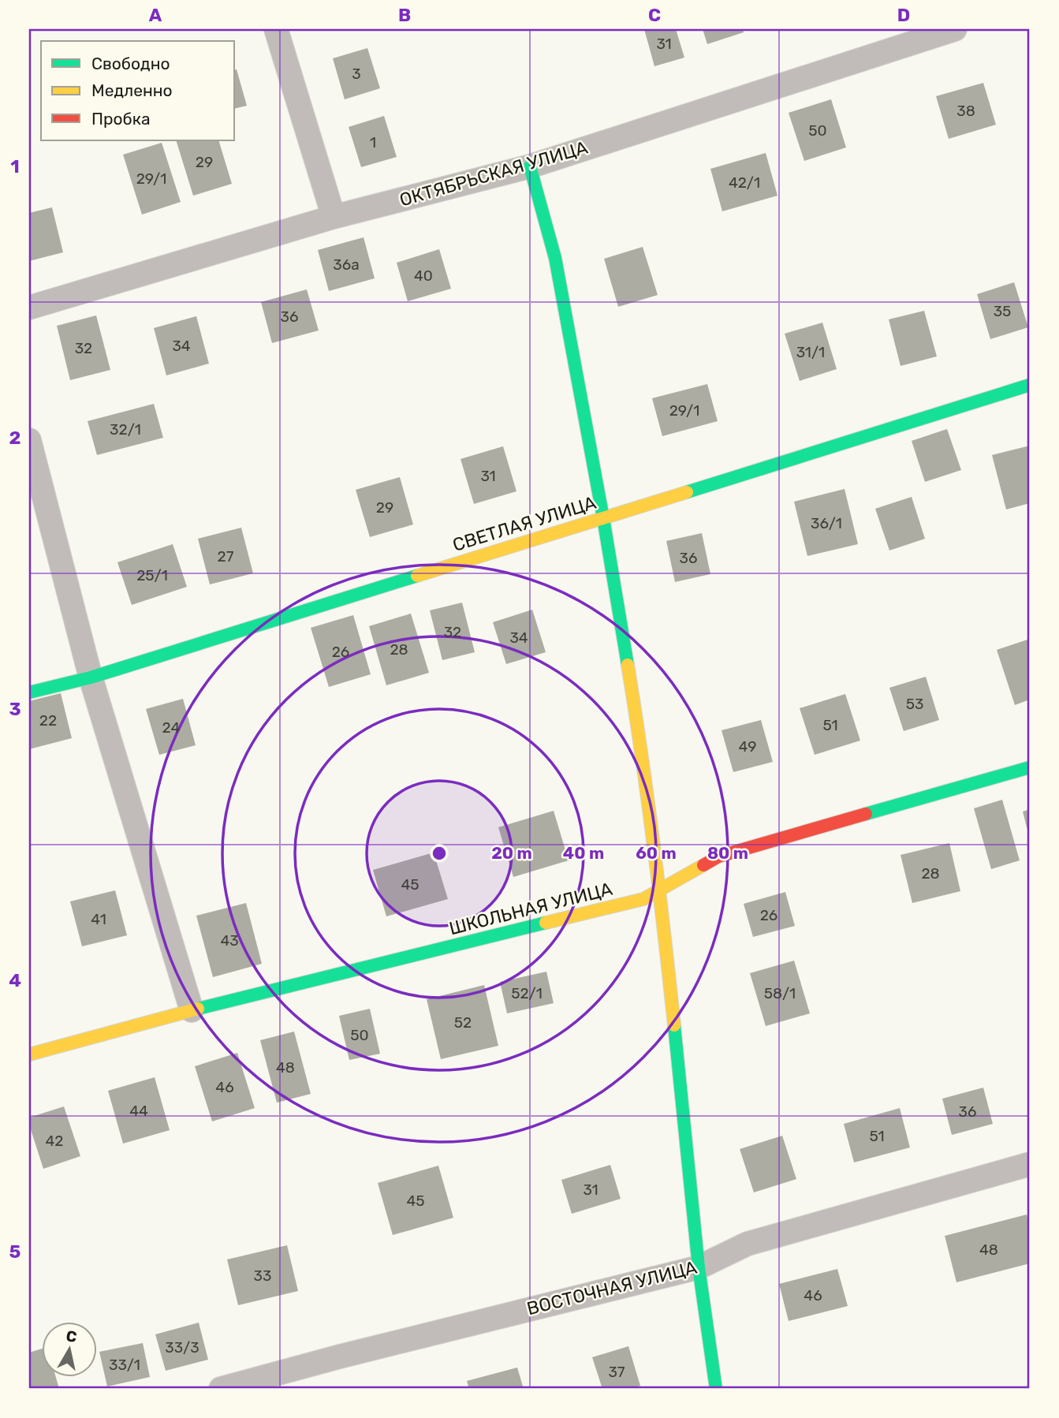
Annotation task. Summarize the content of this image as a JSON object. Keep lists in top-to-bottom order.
{
  "streets": {
    "street": [
      "ОКТЯБРЬСКАЯ УЛИЦА",
      "СВЕТЛАЯ УЛИЦА",
      "ШКОЛЬНАЯ УЛИЦА",
      "ВОСТОЧНАЯ УЛИЦА"
    ]
  },
  "house_numbers": [
    "31",
    "3",
    "38",
    "50",
    "1",
    "29",
    "29/1",
    "42/1",
    "36а",
    "40",
    "35",
    "36",
    "34",
    "32",
    "31/1",
    "29/1",
    "32/1",
    "31",
    "29",
    "36/1",
    "27",
    "36",
    "25/1",
    "32",
    "34",
    "28",
    "26",
    "53",
    "22",
    "51",
    "24",
    "49",
    "28",
    "45",
    "26",
    "41",
    "43",
    "52/1",
    "58/1",
    "52",
    "50",
    "48",
    "46",
    "44",
    "36",
    "51",
    "42",
    "31",
    "45",
    "48",
    "33",
    "46",
    "33/3",
    "33/1",
    "37"
  ],
  "legend": ["Свободно", "Медленно", "Пробка"],
  "north": "top",
  "grid": {
    "columns": [
      "A",
      "B",
      "C",
      "D"
    ],
    "rows": [
      "1",
      "2",
      "3",
      "4",
      "5"
    ]
  },
  "rings": [
    "20 m",
    "40 m",
    "60 m",
    "80 m"
  ]
}
